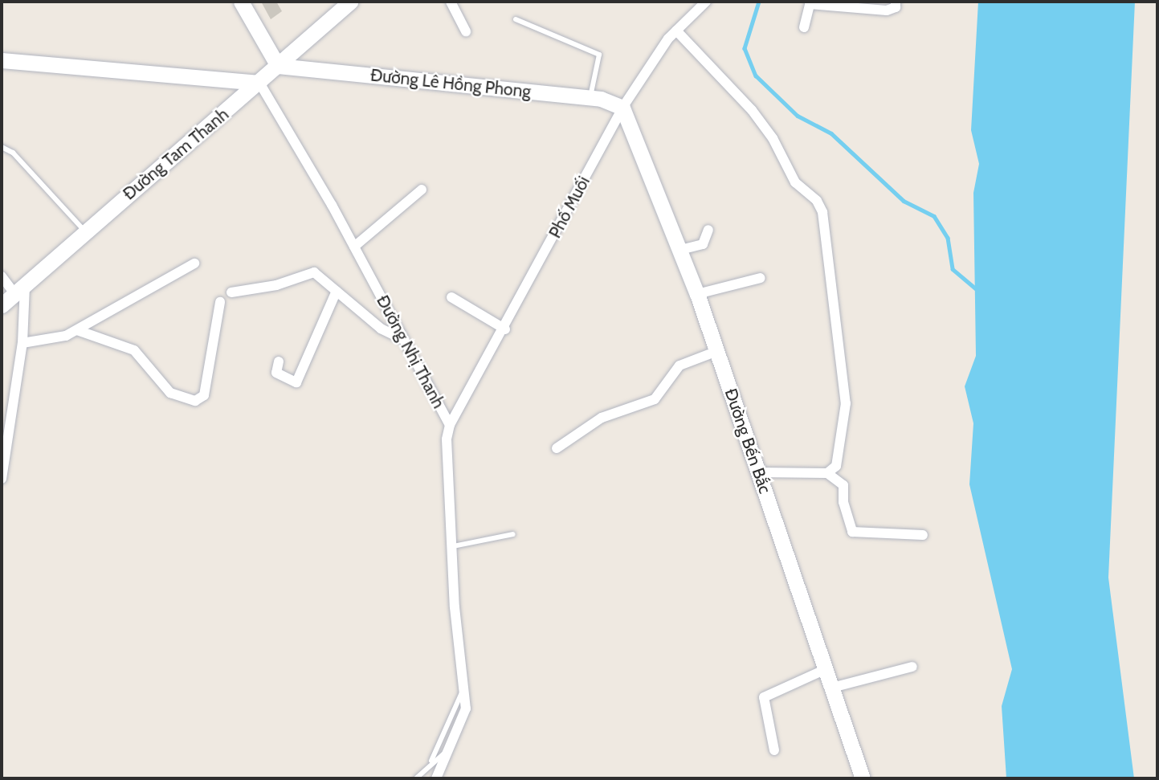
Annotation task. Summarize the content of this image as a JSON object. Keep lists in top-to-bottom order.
{
  "streets": {
    "main road": ["Đường Lê Hồng Phong", "Đường Tam Thanh", "Đường Bến Bắc"],
    "street": ["Phố Muối", "Đường Nhị Thanh"]
  },
  "crossings": [
    ["Đường Lê Hồng Phong", "Đường Tam Thanh"],
    ["Đường Lê Hồng Phong", "Phố Muối"],
    ["Đường Lê Hồng Phong", "Đường Bến Bắc"],
    ["Đường Tam Thanh", "Đường Nhị Thanh"],
    ["Phố Muối", "Đường Nhị Thanh"],
    ["Phố Muối", "Đường Bến Bắc"]
  ]
}
